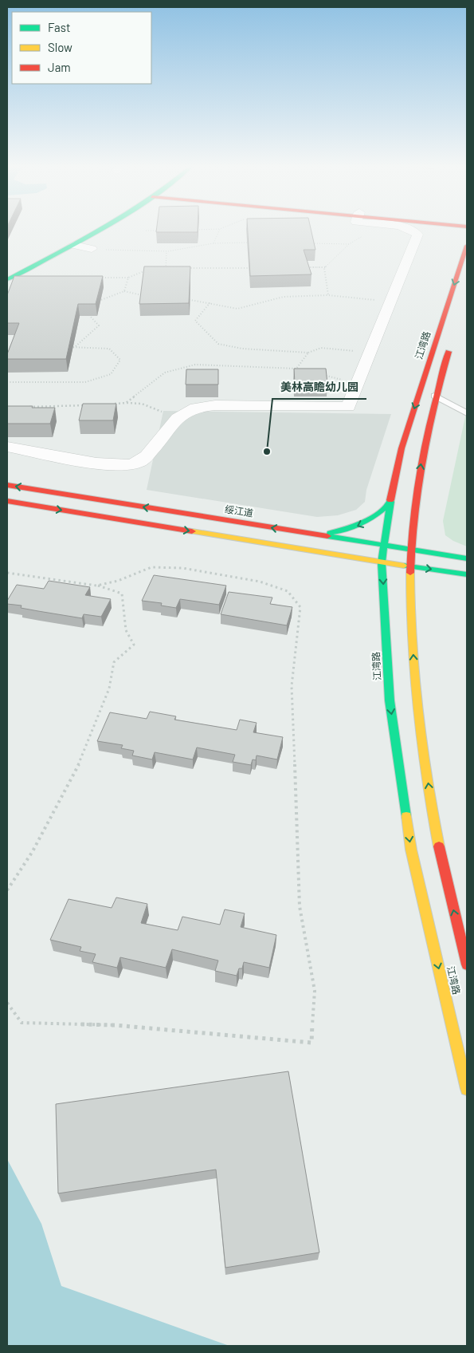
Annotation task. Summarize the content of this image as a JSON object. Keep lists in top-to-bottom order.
{
  "streets": {
    "main road": ["江湾路", "绥江道"]
  },
  "places": ["美林高瞻幼儿园"],
  "legend": ["Fast", "Slow", "Jam"]
}
